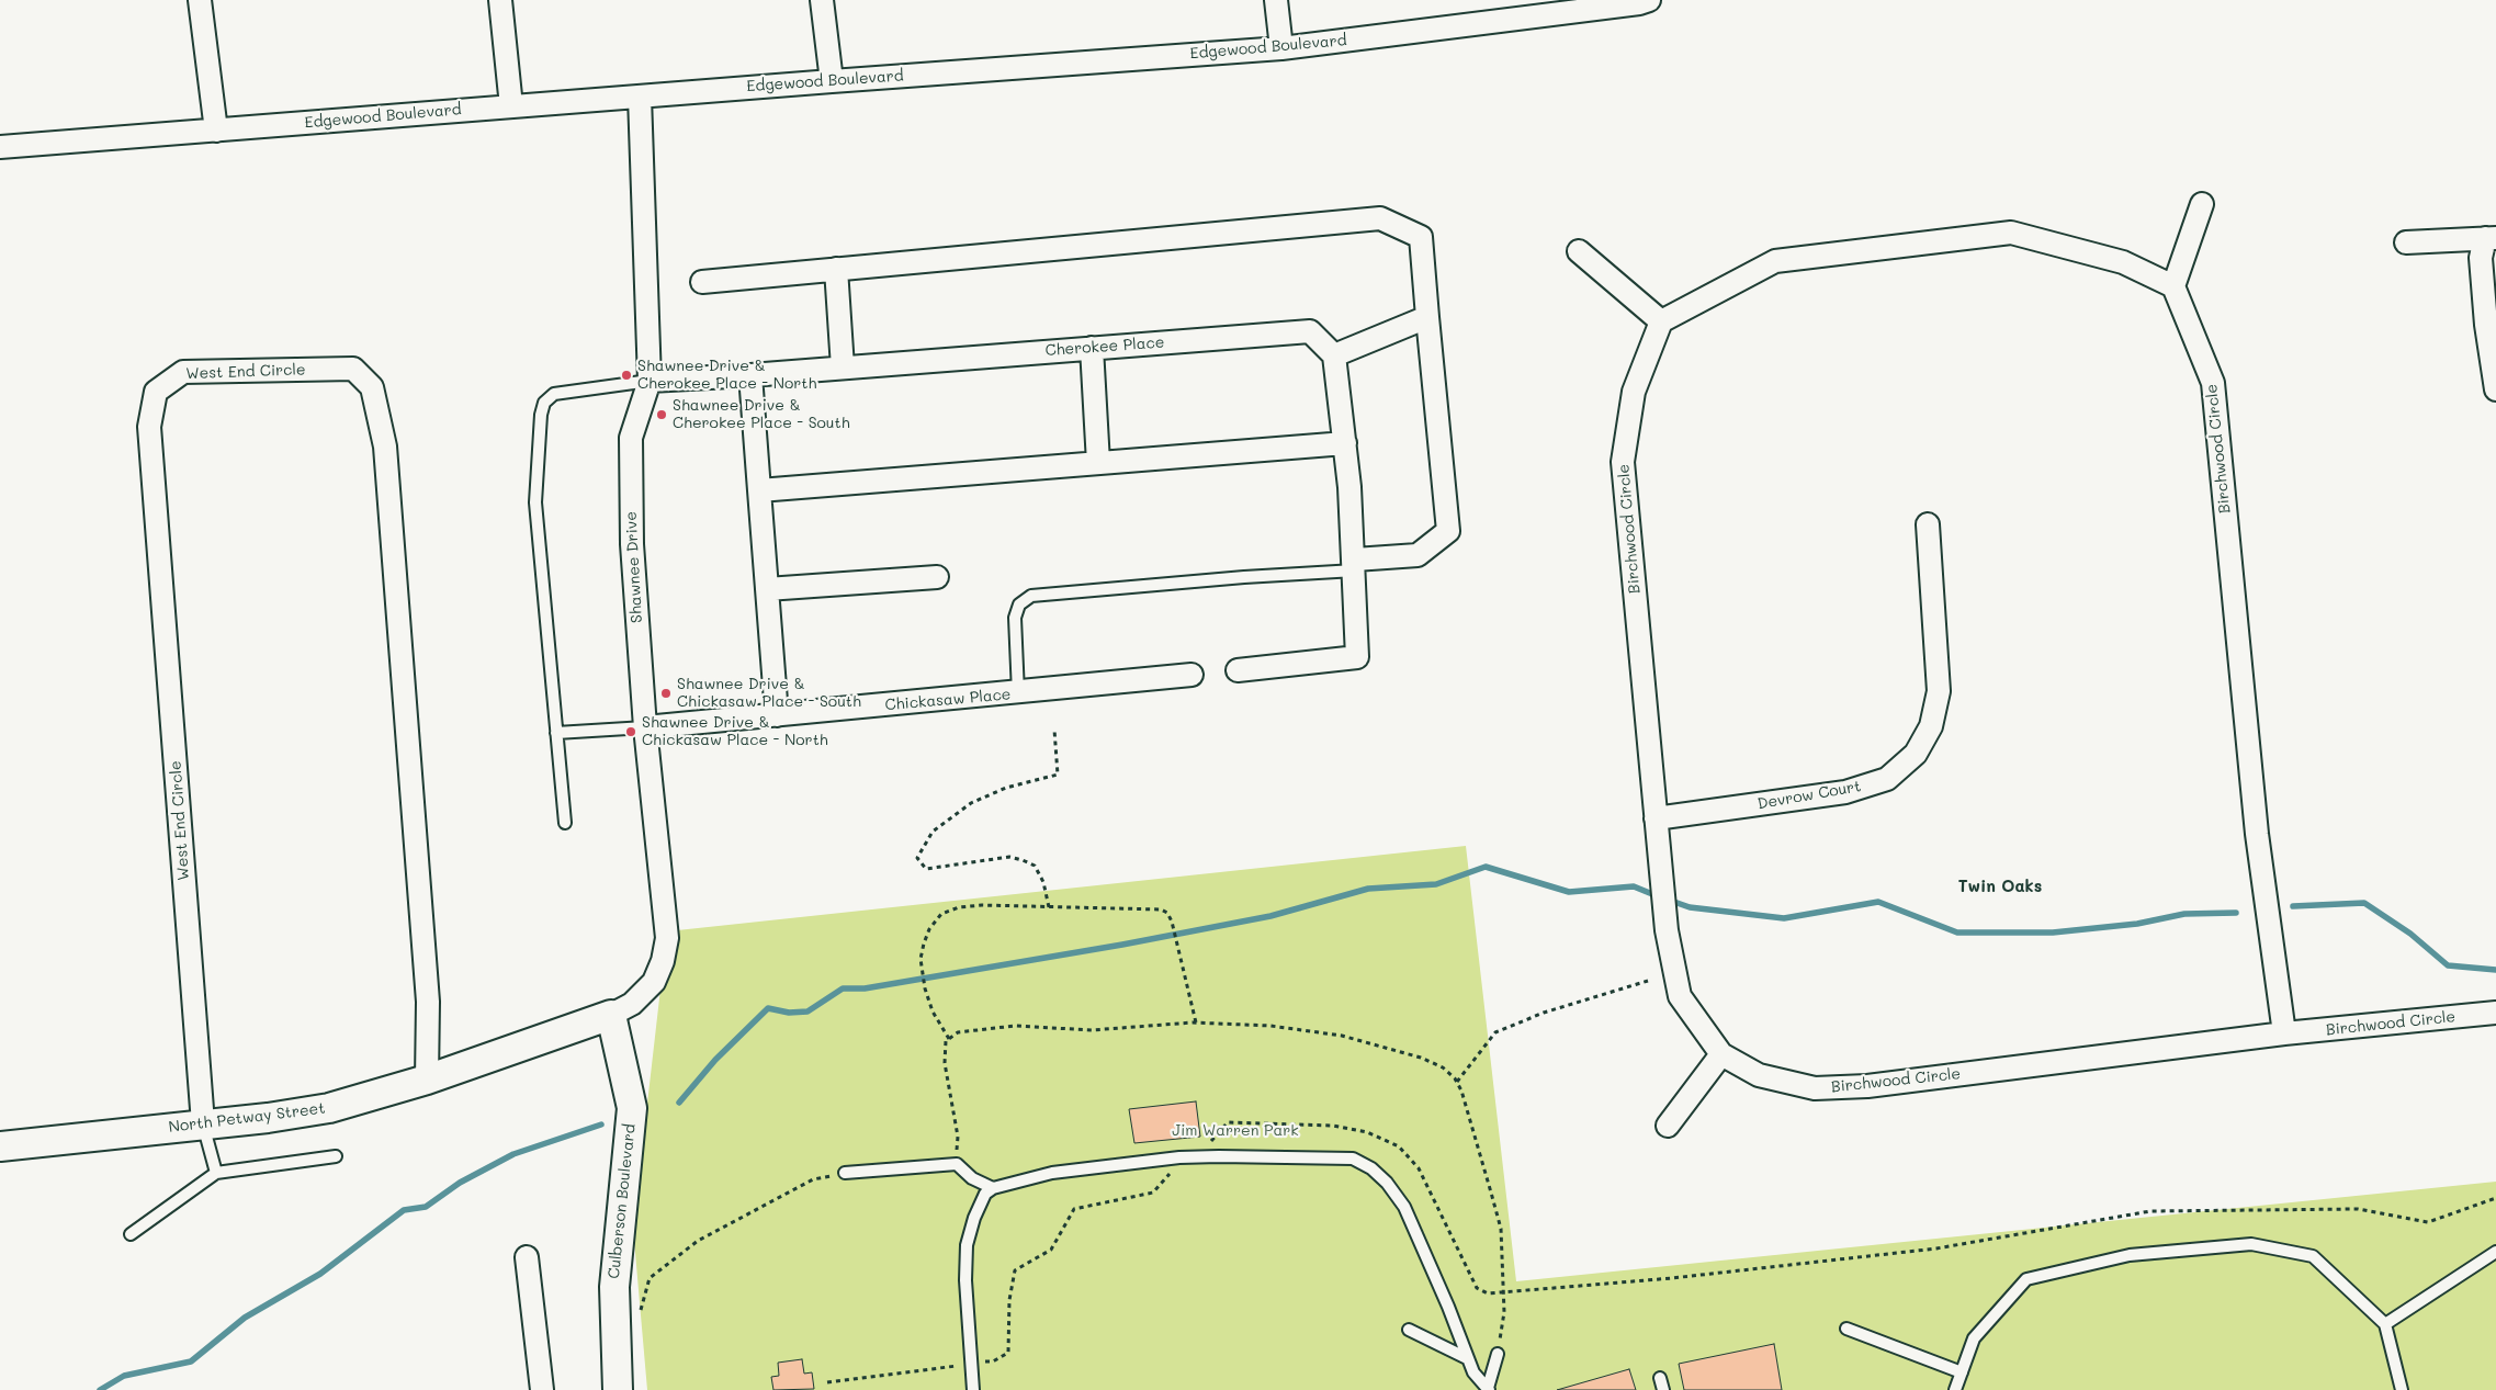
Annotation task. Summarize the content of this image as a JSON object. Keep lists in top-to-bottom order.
{
  "streets": {
    "street": [
      "Edgewood Boulevard",
      "Cherokee Place",
      "West End Circle",
      "Birchwood Circle",
      "Shawnee Drive",
      "Chickasaw Place",
      "Devrow Court",
      "North Petway Street",
      "Culberson Boulevard"
    ]
  },
  "crossings": [
    ["Edgewood Boulevard", "Shawnee Drive"],
    ["Cherokee Place", "Shawnee Drive"],
    ["West End Circle", "North Petway Street"],
    ["Birchwood Circle", "Devrow Court"],
    ["Shawnee Drive", "Chickasaw Place"],
    ["Shawnee Drive", "North Petway Street"],
    ["Shawnee Drive", "Culberson Boulevard"],
    ["North Petway Street", "Culberson Boulevard"]
  ],
  "districts": ["Twin Oaks"],
  "parks": ["Jim Warren Park"],
  "places": [
    "Shawnee Drive & Cherokee Place - North",
    "Shawnee Drive & Cherokee Place - South",
    "Shawnee Drive & Chickasaw Place - South",
    "Shawnee Drive & Chickasaw Place - North"
  ]
}
